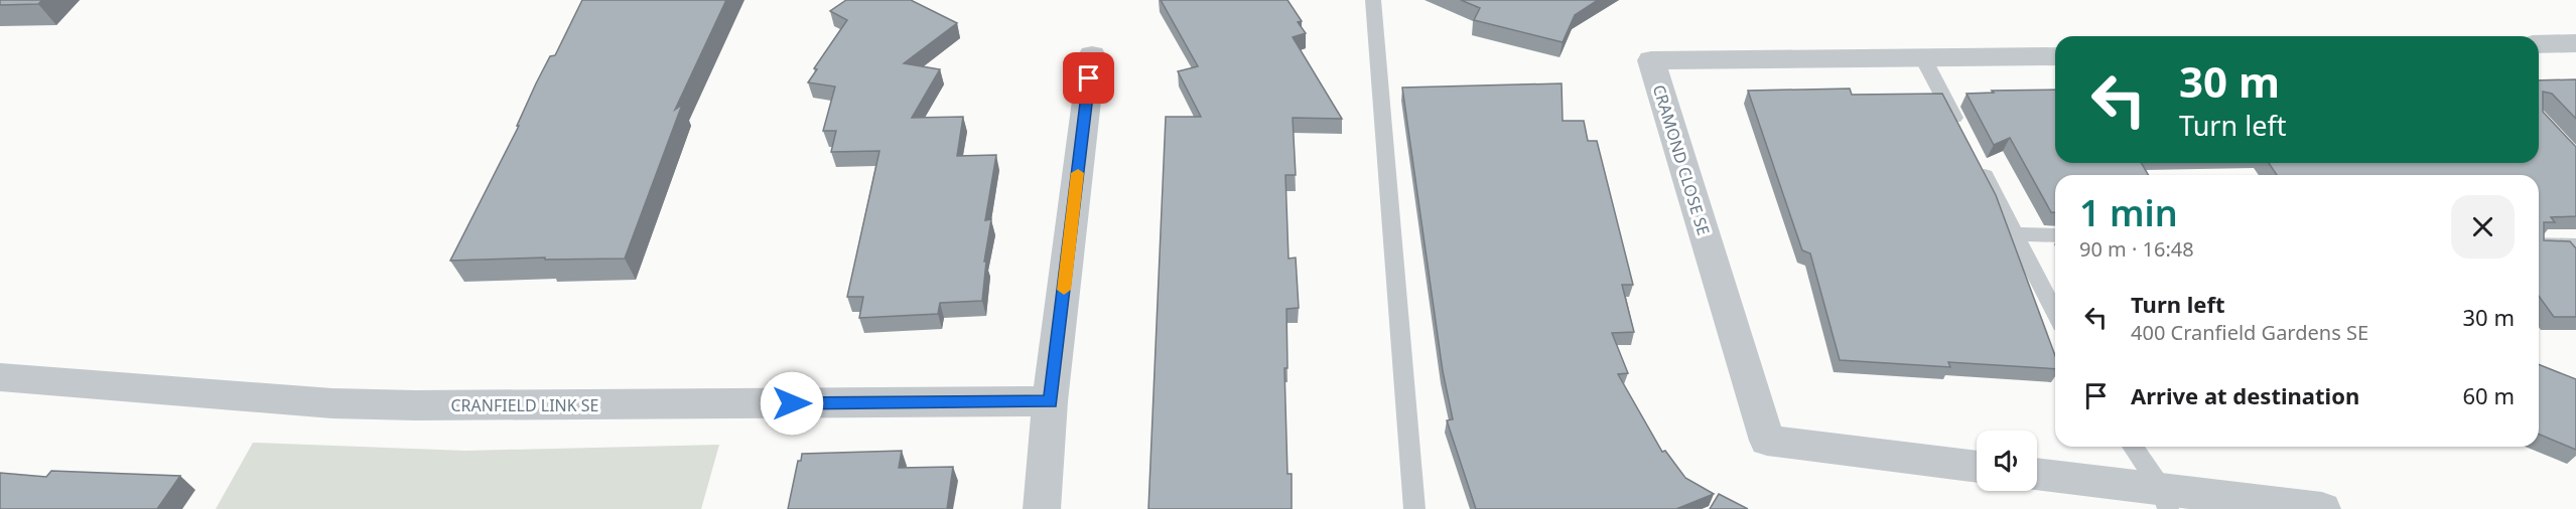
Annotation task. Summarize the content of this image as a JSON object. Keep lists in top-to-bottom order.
{
  "streets": {
    "street": ["CRAMOND CLOSE SE", "CRANFIELD LINK SE"]
  },
  "page": {
    "turn": ["30 m", "Turn left"],
    "heading": ["1 min", "90 m · 16:48"],
    "list": [
      {
        "name": "Turn left",
        "note": "400 Cranfield Gardens SE",
        "value": "30 m"
      },
      {
        "name": "Arrive at destination",
        "value": "60 m"
      }
    ]
  }
}
